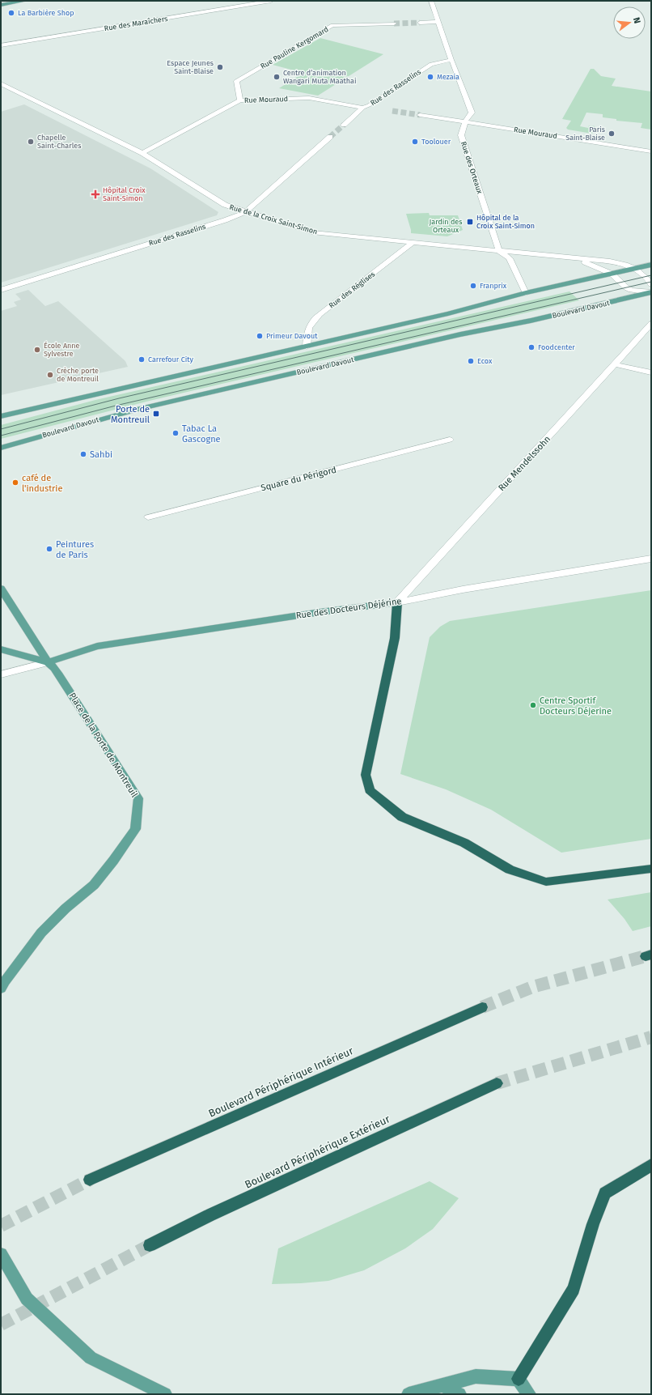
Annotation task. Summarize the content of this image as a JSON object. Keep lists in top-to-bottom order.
{
  "streets": {
    "highway": ["Boulevard Périphérique Intérieur", "Boulevard Périphérique Extérieur"],
    "main road": ["Boulevard Davout", "Rue des Docteurs Déjérine", "Place de la Porte de Montreuil"],
    "street": [
      "Rue des Maraîchers",
      "Rue Pauline Kergomard",
      "Rue des Rasselins",
      "Rue Mouraud",
      "Rue des Orteaux",
      "Rue de la Croix Saint-Simon",
      "Rue des Réglises",
      "Rue Mendelssohn",
      "Square du Périgord"
    ]
  },
  "crossings": [
    ["Rue Pauline Kergomard", "Rue Mouraud"],
    ["Rue des Rasselins", "Rue Mouraud"],
    ["Rue des Rasselins", "Rue des Orteaux"],
    ["Rue des Rasselins", "Rue de la Croix Saint-Simon"],
    ["Rue Mouraud", "Rue des Orteaux"],
    ["Rue Mouraud", "Rue de la Croix Saint-Simon"],
    ["Rue des Orteaux", "Rue de la Croix Saint-Simon"],
    ["Rue de la Croix Saint-Simon", "Rue des Réglises"],
    ["Rue Mendelssohn", "Rue des Docteurs Déjérine"],
    ["Rue des Docteurs Déjérine", "Place de la Porte de Montreuil"]
  ],
  "parks": ["Jardin des Orteaux"],
  "places": {
    "other": [
      "La Barbière Shop",
      "Espace Jeunes Saint-Blaise",
      "Centre d’animation Wangari Muta Maathai",
      "Mezaia",
      "Paris Saint-Blaise",
      "Chapelle Saint-Charles",
      "Toolouer",
      "Franprix",
      "Primeur Davout",
      "Foodcenter",
      "École Anne Sylvestre",
      "Carrefour City",
      "Ecox",
      "Crèche porte de Montreuil",
      "Tabac La Gascogne",
      "Sahbi",
      "café de l'industrie",
      "Peintures de Paris",
      "Centre Sportif Docteurs Déjerine"
    ],
    "health": ["Hôpital Croix Saint-Simon"],
    "transit": ["Hôpital de la Croix Saint-Simon", "Porte de Montreuil"]
  },
  "north": "right"
}
